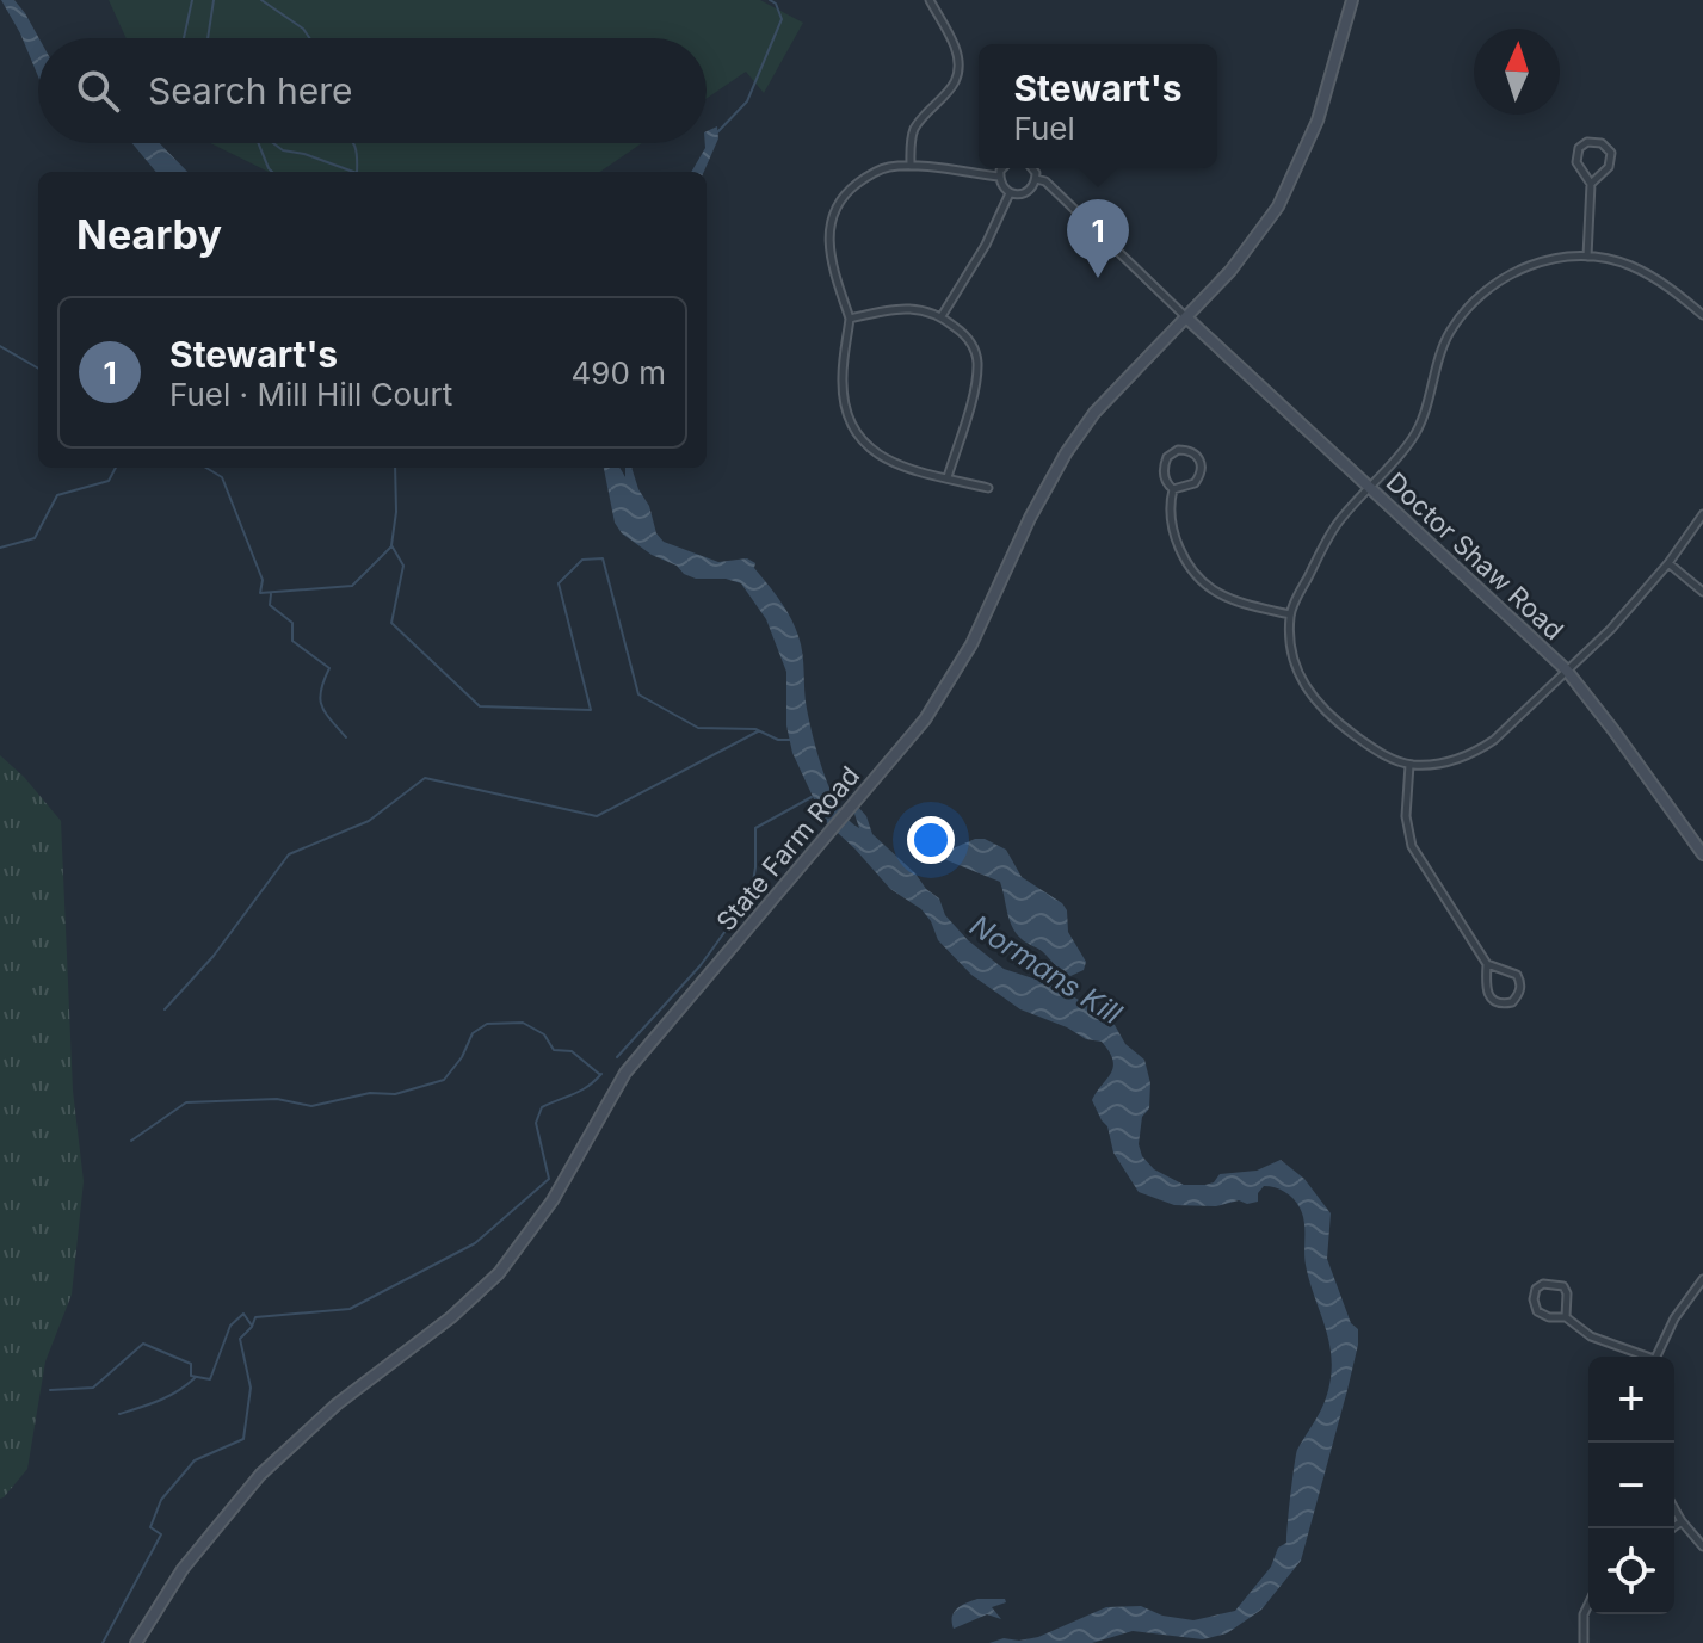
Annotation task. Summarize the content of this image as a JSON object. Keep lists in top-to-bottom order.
{
  "streets": {
    "main road": ["Doctor Shaw Road", "State Farm Road"]
  },
  "crossings": [
    ["Doctor Shaw Road", "State Farm Road"]
  ],
  "water": ["Normans Kill"],
  "north": "top",
  "page": {
    "search": "Search here",
    "popup": ["Stewart's", "Fuel"],
    "heading": "Nearby",
    "pins": "1",
    "list": [
      {
        "mark": "1",
        "name": "Stewart's",
        "note": "Fuel · Mill Hill Court",
        "value": "490 m"
      }
    ],
    "map_buttons": ["+", "−"]
  }
}
